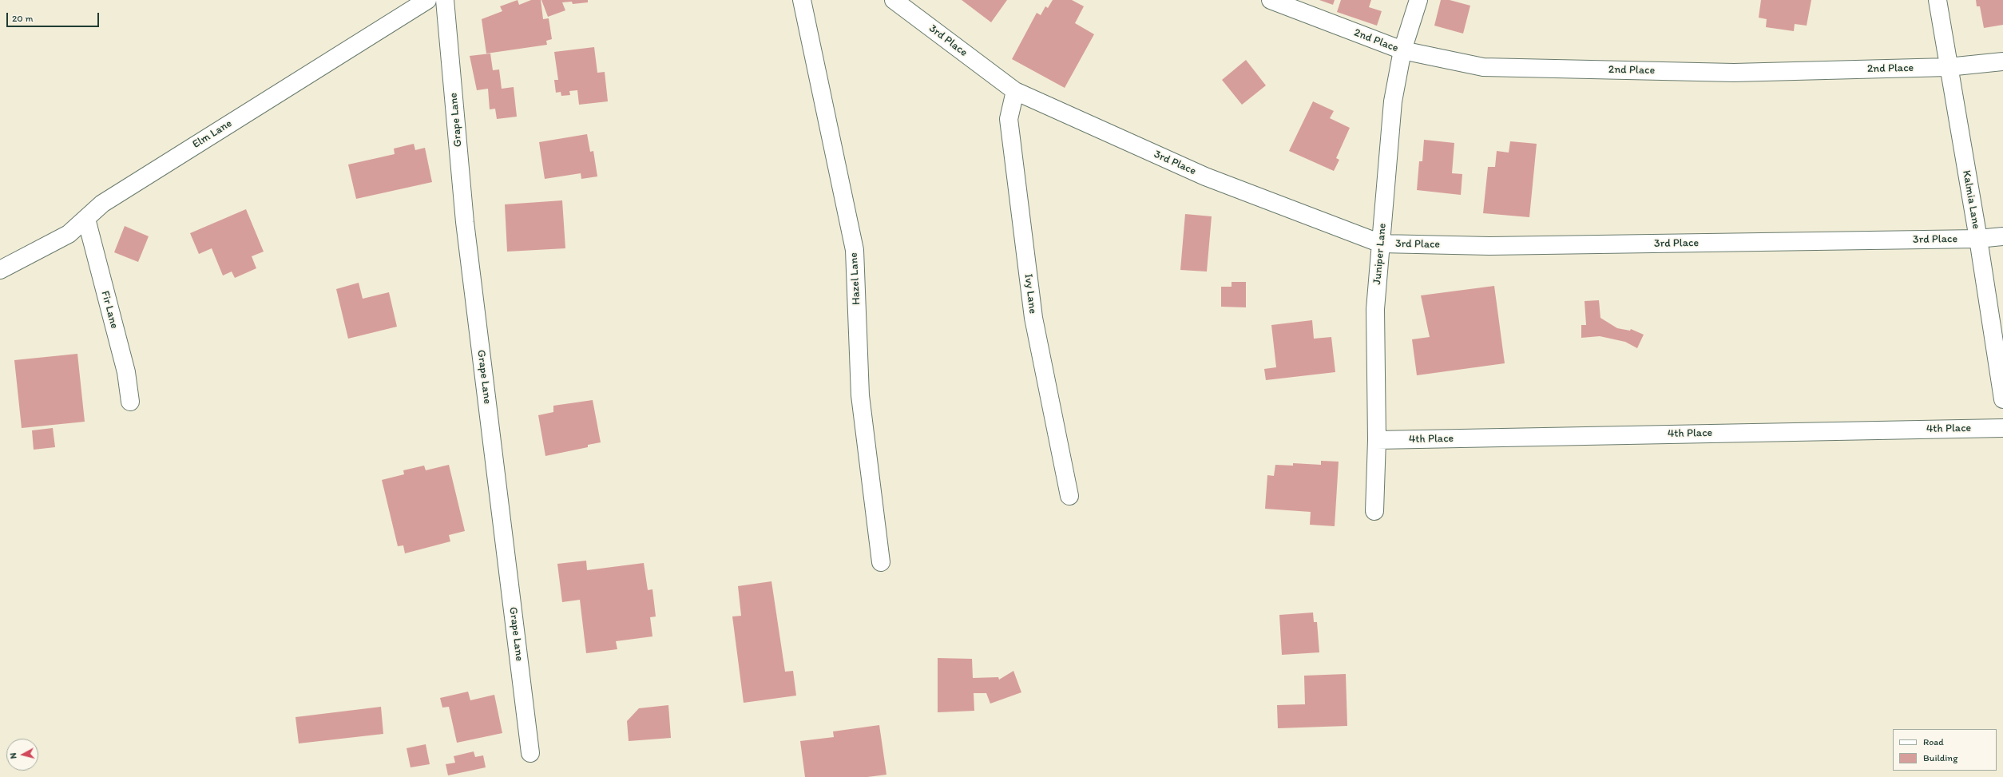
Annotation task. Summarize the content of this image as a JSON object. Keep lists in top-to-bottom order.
{
  "streets": {
    "street": [
      "3rd Place",
      "2nd Place",
      "Grape Lane",
      "Elm Lane",
      "Kalmia Lane",
      "Juniper Lane",
      "Hazel Lane",
      "Ivy Lane",
      "Fir Lane",
      "4th Place"
    ]
  },
  "crossings": [
    ["3rd Place", "Kalmia Lane"],
    ["3rd Place", "Juniper Lane"],
    ["3rd Place", "Ivy Lane"],
    ["2nd Place", "Kalmia Lane"],
    ["2nd Place", "Juniper Lane"],
    ["Elm Lane", "Fir Lane"],
    ["Juniper Lane", "4th Place"]
  ],
  "legend": ["Road", "Building"],
  "scale_bar": "20 m",
  "north": "left"
}
